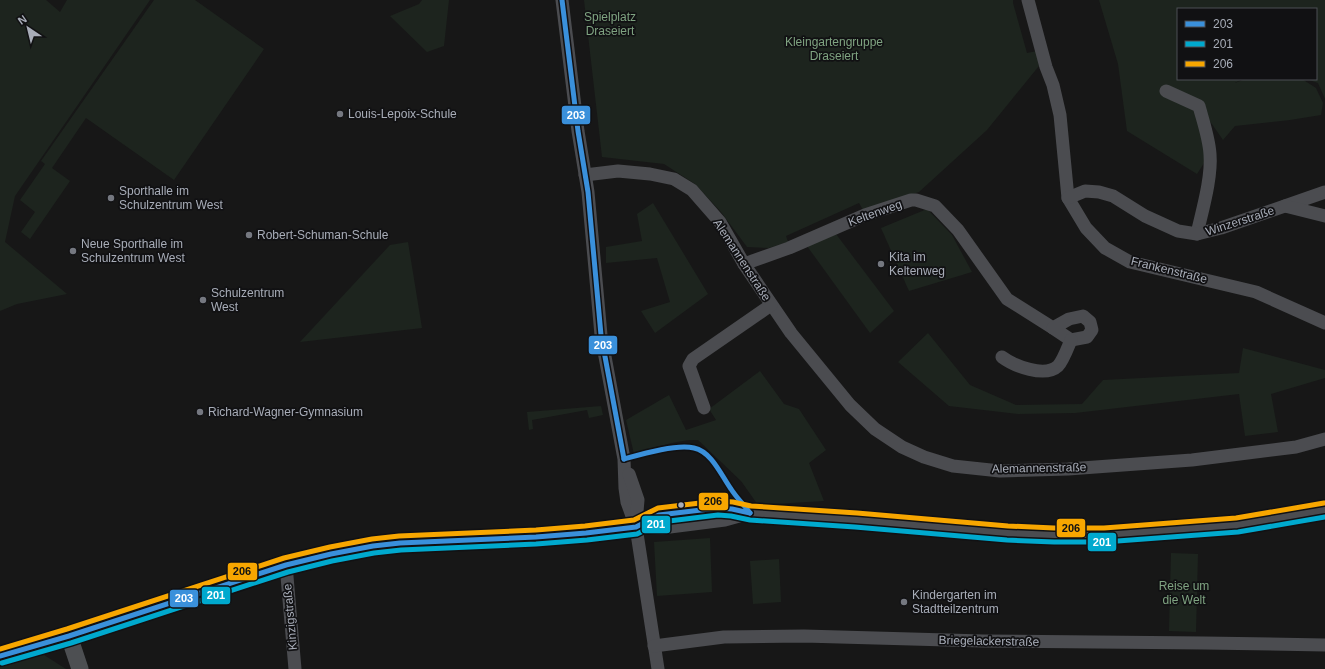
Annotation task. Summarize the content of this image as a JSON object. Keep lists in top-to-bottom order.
{
  "streets": {
    "street": [
      "Keltenweg",
      "Winzerstraße",
      "Alemannenstraße",
      "Frankenstraße",
      "Kinzigstraße",
      "Briegelackerstraße"
    ]
  },
  "crossings": [
    ["Keltenweg", "Alemannenstraße"],
    ["Winzerstraße", "Frankenstraße"]
  ],
  "parks": ["Spielplatz Draseiert", "Kleingartengruppe Draseiert", "Reise um die Welt"],
  "places": [
    "Louis-Lepoix-Schule",
    "Sporthalle im Schulzentrum West",
    "Robert-Schuman-Schule",
    "Neue Sporthalle im Schulzentrum West",
    "Kita im Keltenweg",
    "Schulzentrum West",
    "Richard-Wagner-Gymnasium",
    "Kindergarten im Stadtteilzentrum"
  ],
  "lines": ["transit line 203", "transit line 206", "transit line 201"],
  "legend": ["203", "201", "206"],
  "north": "top left"
}
